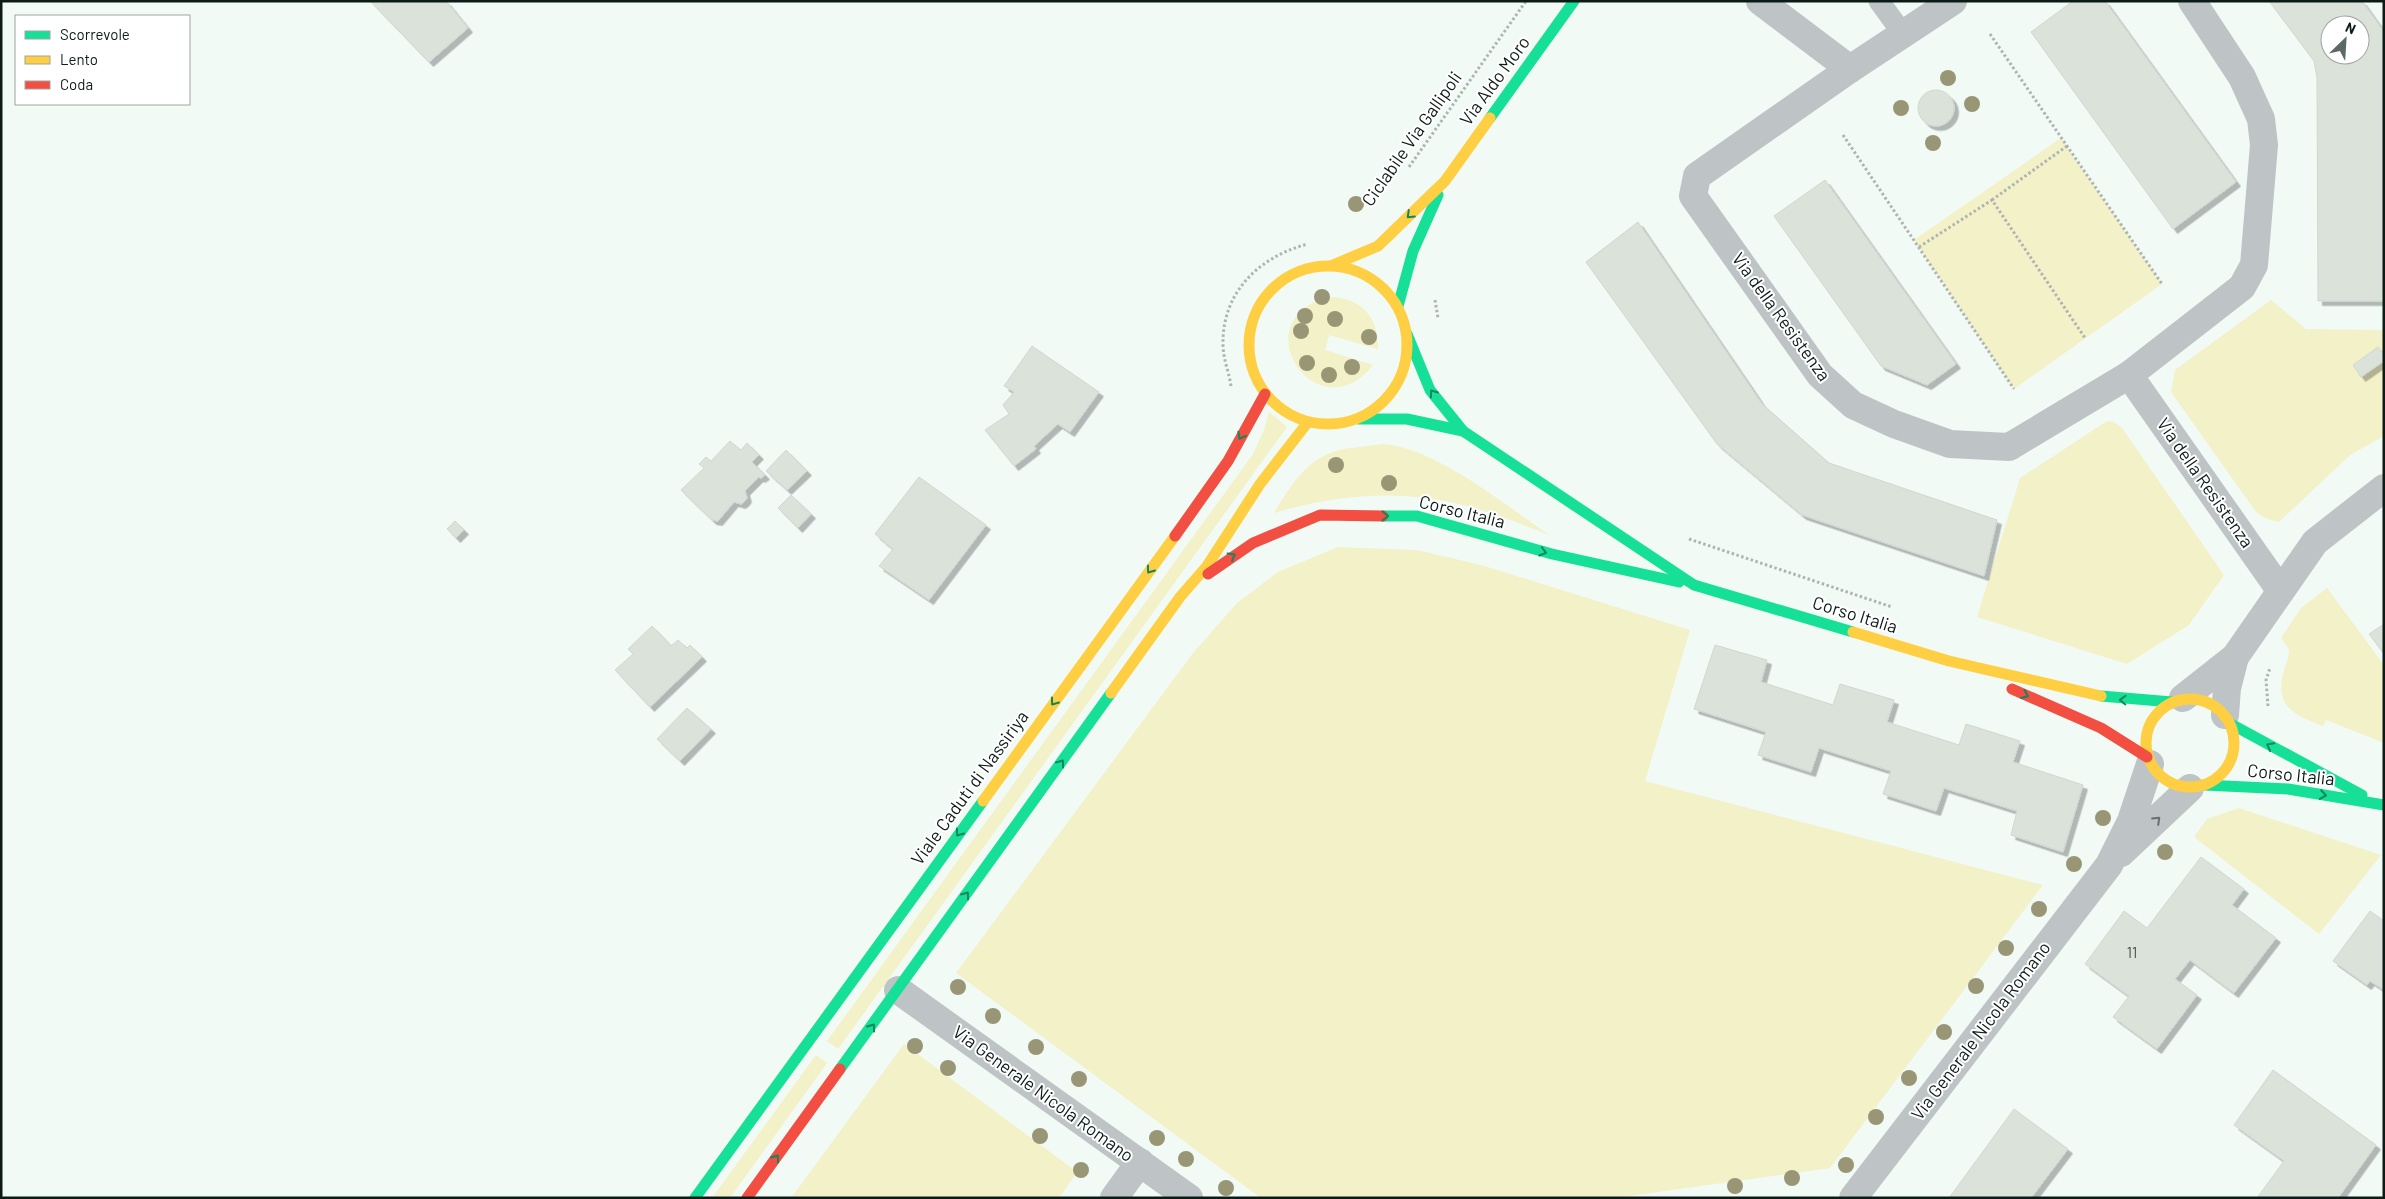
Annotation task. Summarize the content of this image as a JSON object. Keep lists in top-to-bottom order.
{
  "streets": {
    "main road": ["Via Aldo Moro", "Corso Italia", "Viale Caduti di Nassiriya"],
    "street": ["Via della Resistenza", "Via Generale Nicola Romano"],
    "path": ["Ciclabile Via Gallipoli"]
  },
  "crossings": [
    ["Via Aldo Moro", "Corso Italia"],
    ["Via Aldo Moro", "Viale Caduti di Nassiriya"],
    ["Corso Italia", "Viale Caduti di Nassiriya"],
    ["Corso Italia", "Via Generale Nicola Romano"]
  ],
  "house_numbers": ["11"],
  "legend": ["Scorrevole", "Lento", "Coda"],
  "north": "top right"
}
